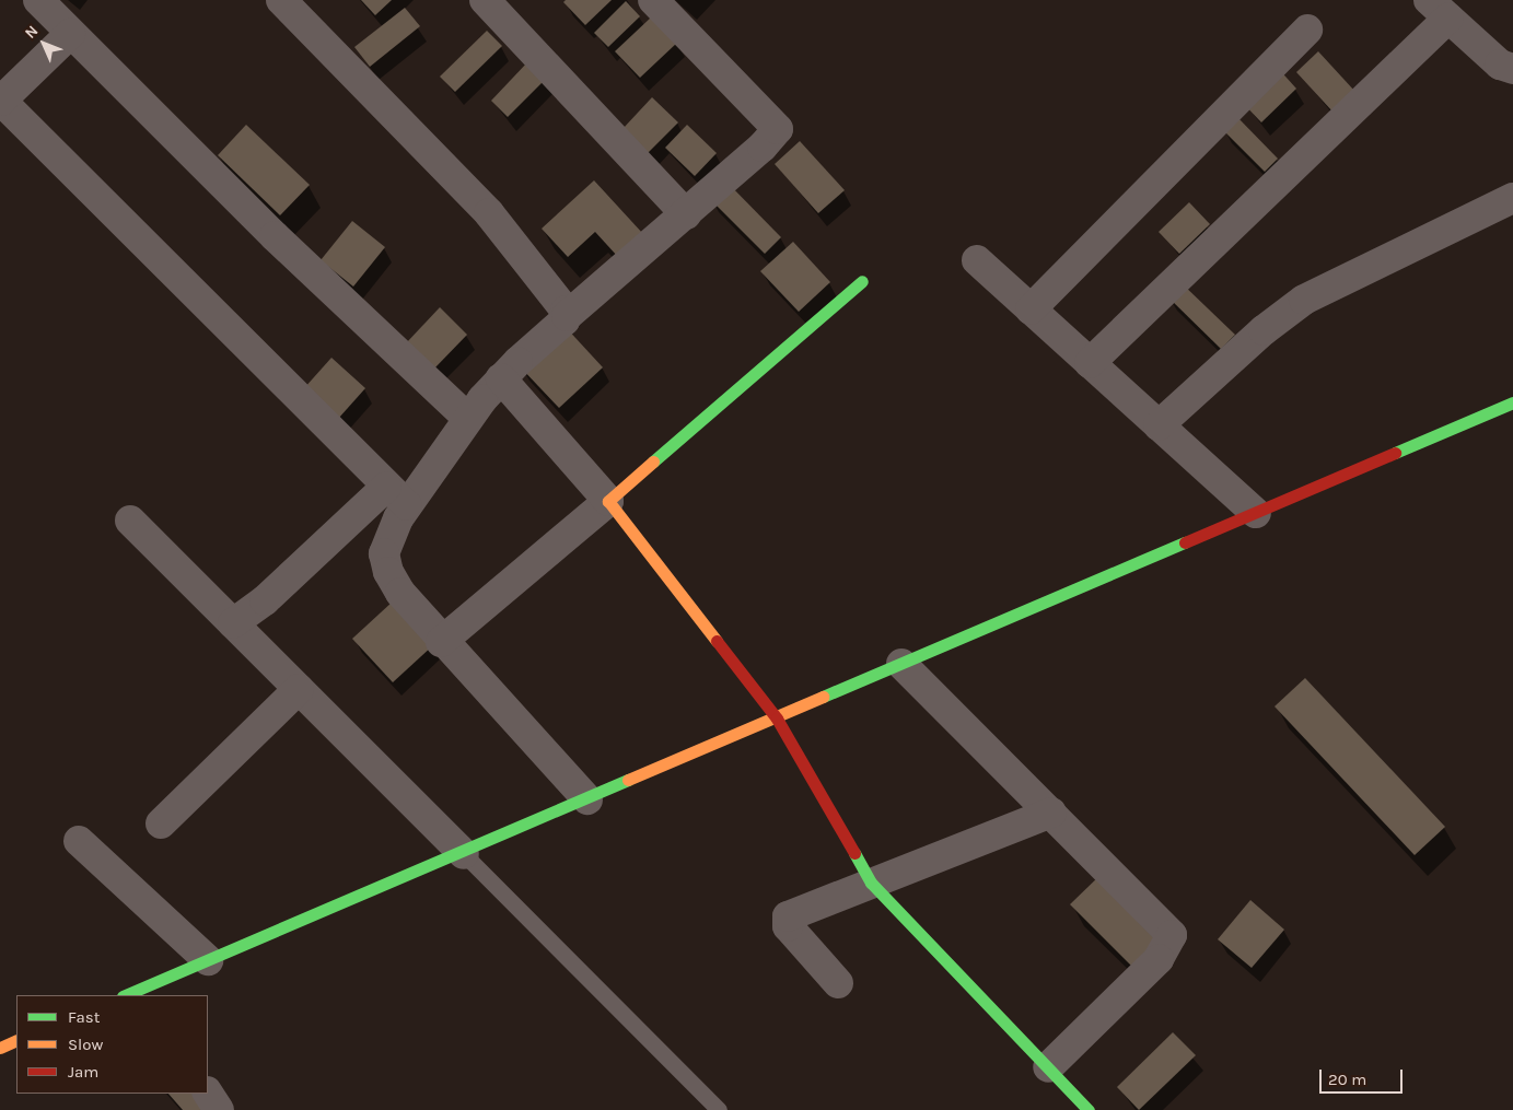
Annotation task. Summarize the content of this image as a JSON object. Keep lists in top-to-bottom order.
{
  "legend": ["Fast", "Slow", "Jam"],
  "scale_bar": "20 m",
  "north": "top left"
}
